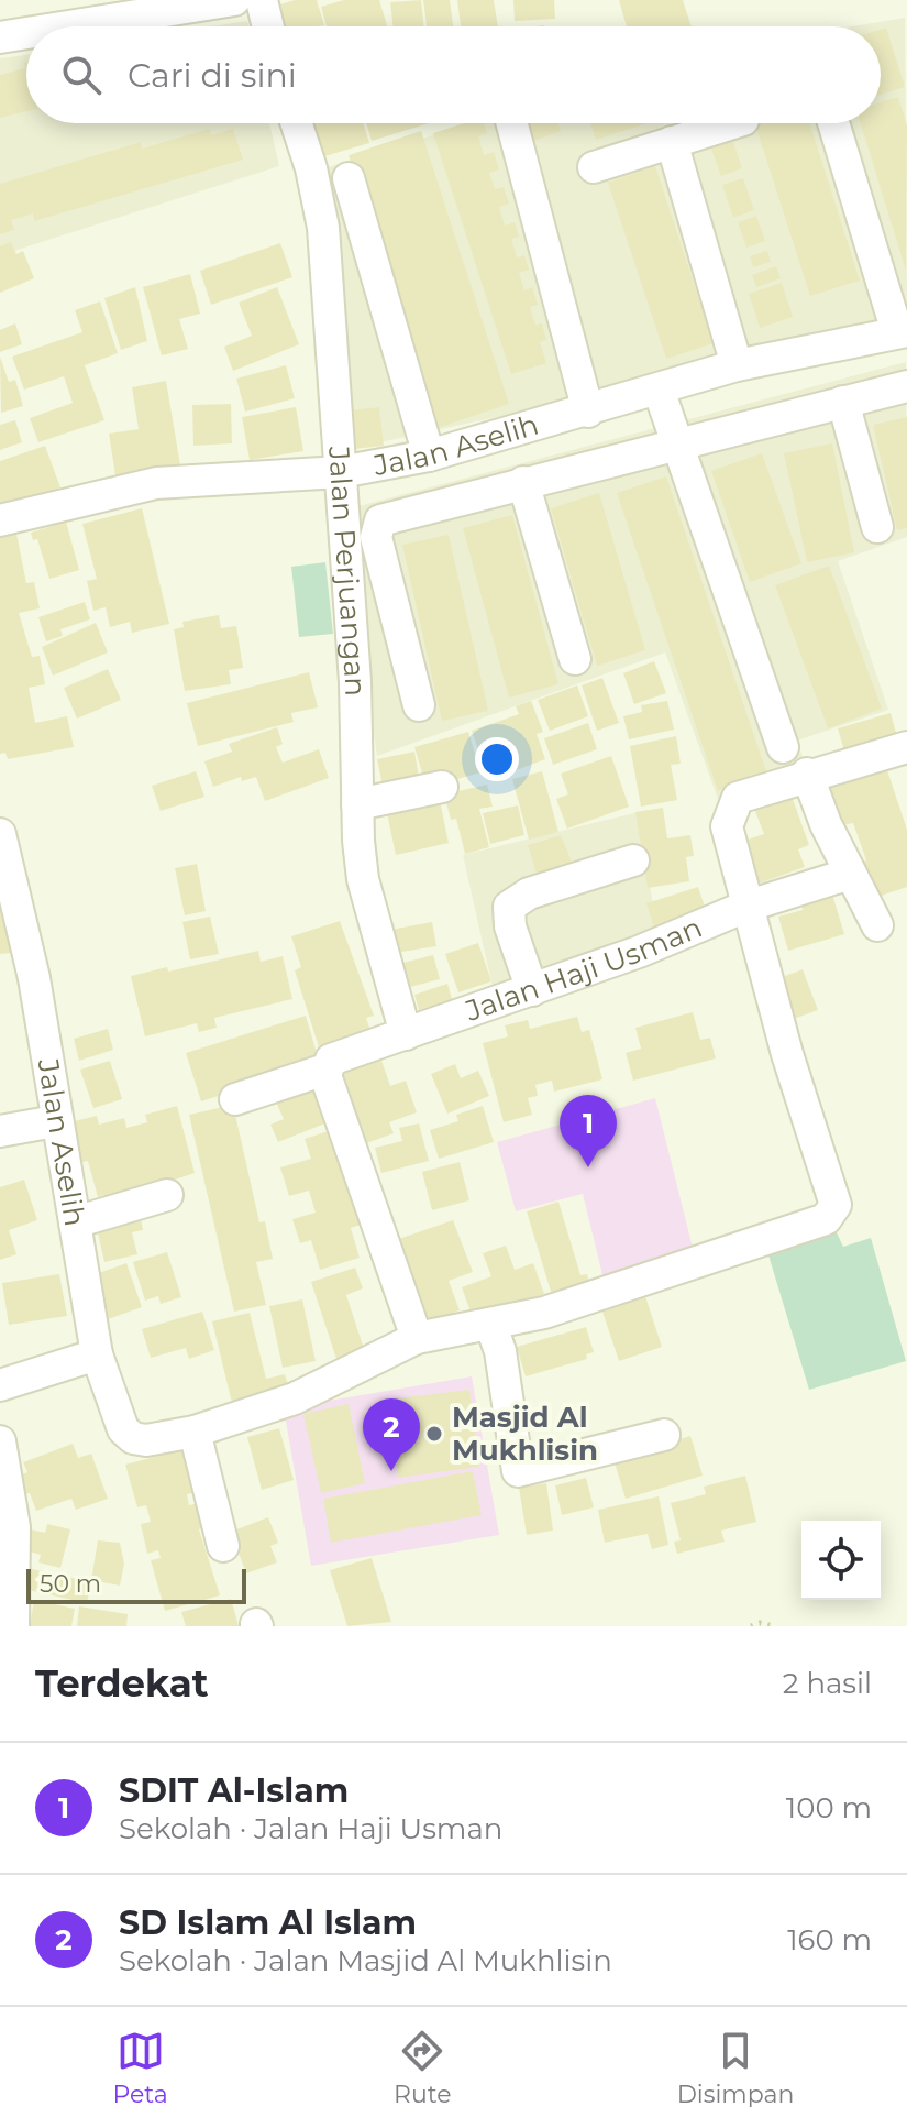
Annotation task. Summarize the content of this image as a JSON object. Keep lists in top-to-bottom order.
{
  "streets": {
    "street": ["Jalan Aselih", "Jalan Perjuangan", "Jalan Haji Usman"]
  },
  "crossings": [
    ["Jalan Aselih", "Jalan Perjuangan"],
    ["Jalan Perjuangan", "Jalan Haji Usman"]
  ],
  "places": ["Masjid Al Mukhlisin"],
  "scale_bar": "50 m",
  "page": {
    "search": "Cari di sini",
    "pins": ["1", "2"],
    "scale": "50 m",
    "heading": ["Terdekat", "2 hasil"],
    "list": [
      {
        "mark": "1",
        "name": "SDIT Al-Islam",
        "note": "Sekolah · Jalan Haji Usman",
        "value": "100 m"
      },
      {
        "mark": "2",
        "name": "SD Islam Al Islam",
        "note": "Sekolah · Jalan Masjid Al Mukhlisin",
        "value": "160 m"
      }
    ],
    "nav": ["Peta", "Rute", "Disimpan"]
  }
}
